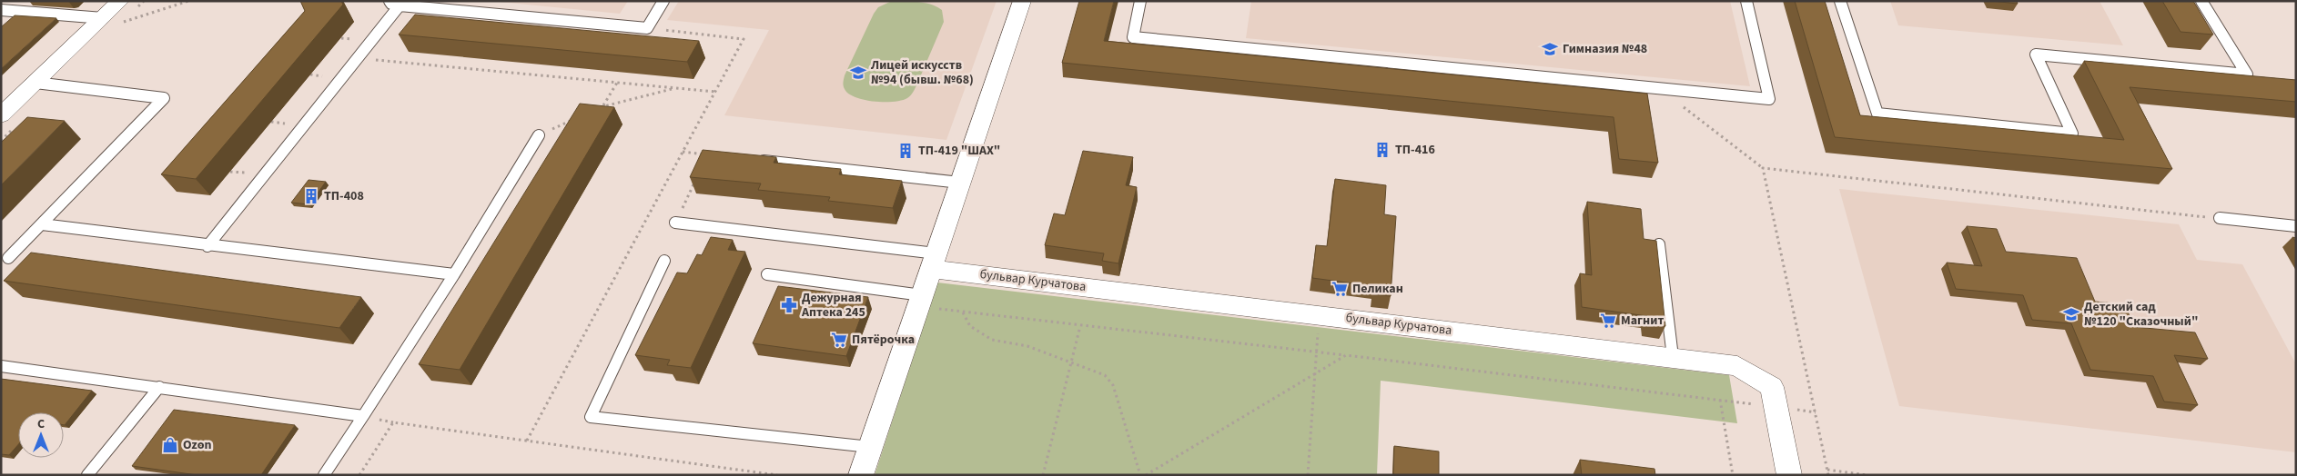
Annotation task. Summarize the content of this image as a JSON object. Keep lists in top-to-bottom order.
{
  "streets": {
    "street": ["бульвар Курчатова"]
  },
  "places": {
    "school or university": ["Гимназия №48", "Лицей искусств №94 (бывш. №68)", "Детский сад №120 \"Сказочный\""],
    "building": ["ТП-416", "ТП-419 \"ШАХ\"", "ТП-408"],
    "supermarket": ["Пеликан", "Магнит", "Пятёрочка"],
    "pharmacy": ["Дежурная Аптека 245"],
    "shop": ["Ozon"]
  },
  "north": "top"
}
